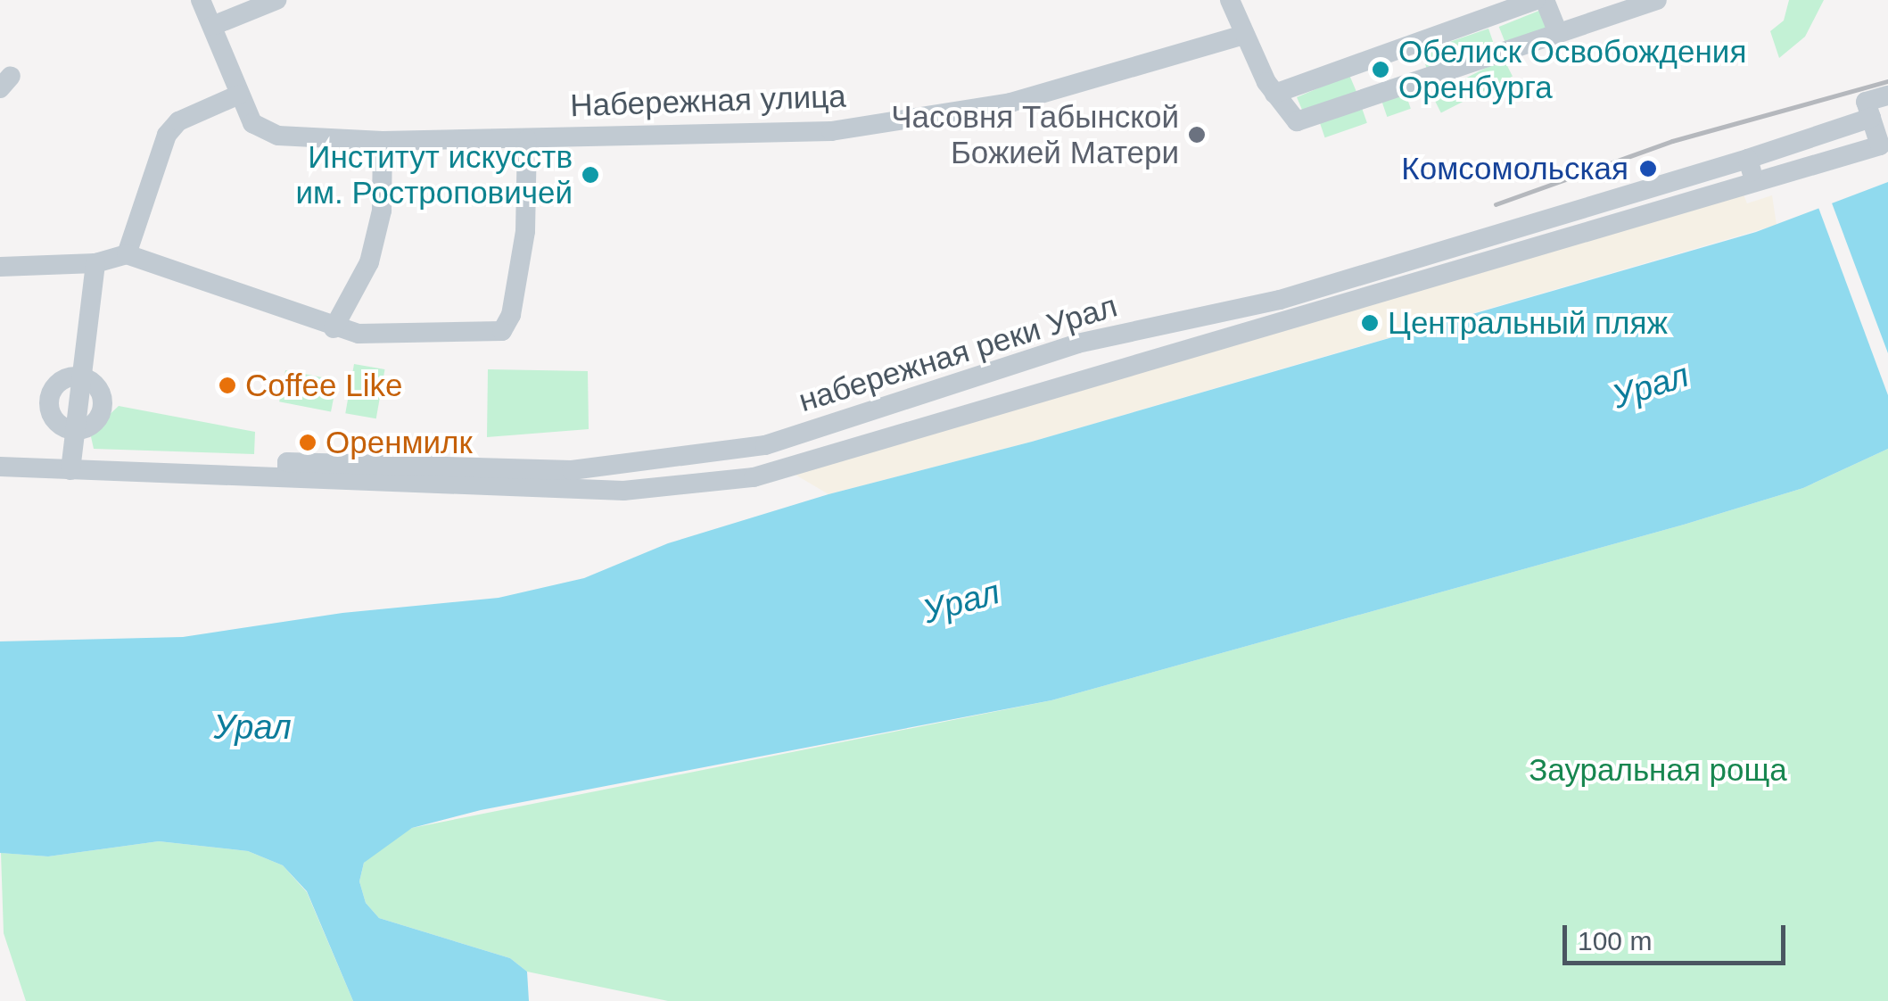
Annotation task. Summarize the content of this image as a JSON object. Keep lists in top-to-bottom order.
{
  "streets": {
    "street": ["Набережная улица", "набережная реки Урал"]
  },
  "water": ["Урал"],
  "parks": ["Зауральная роща"],
  "places": [
    "Обелиск Освобождения Оренбурга",
    "Часовня Табынской Божией Матери",
    "Комсомольская",
    "Институт искусств им. Ростроповичей",
    "Центральный пляж",
    "Coffee Like",
    "Оренмилк"
  ],
  "scale_bar": "100 m"
}
